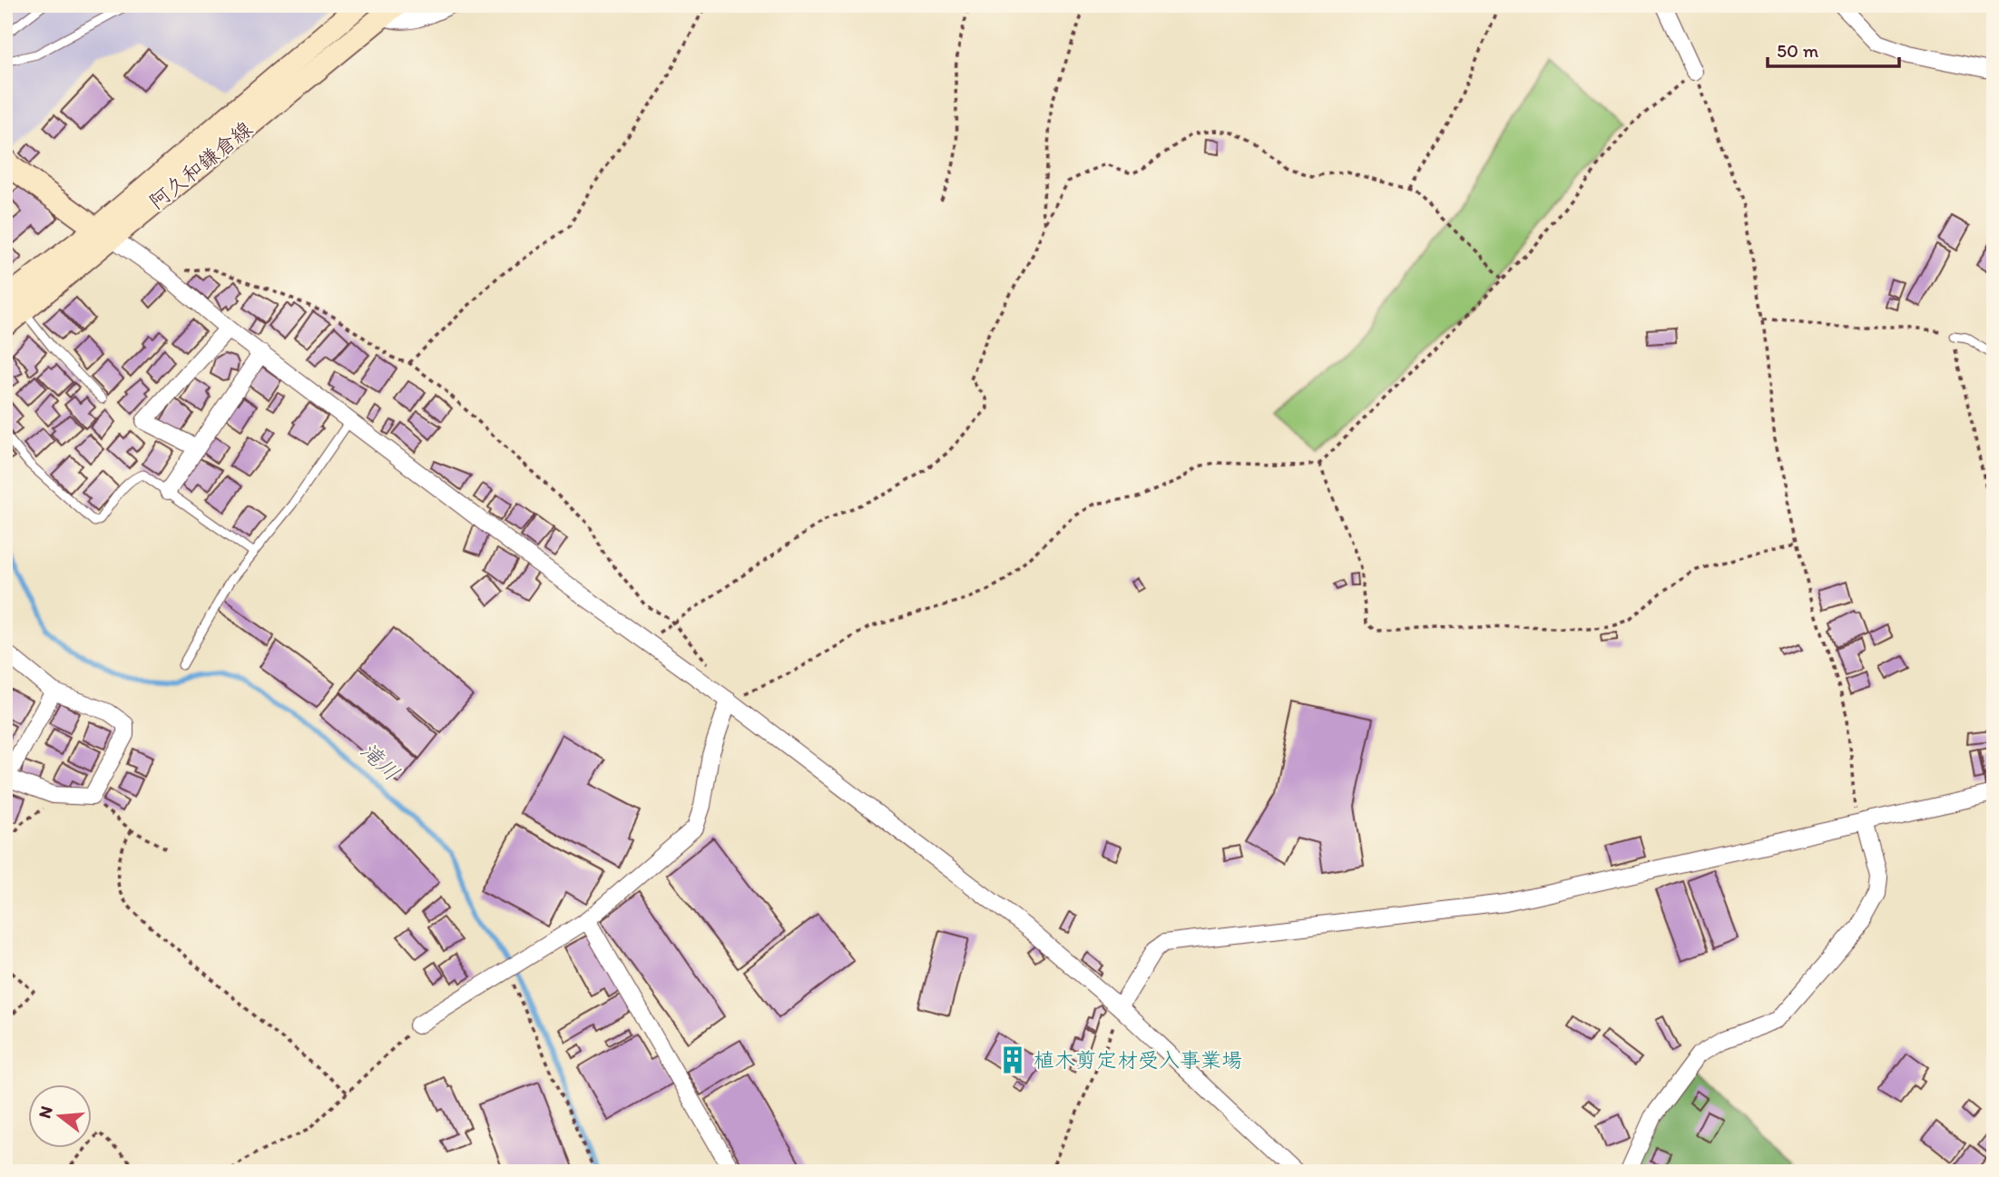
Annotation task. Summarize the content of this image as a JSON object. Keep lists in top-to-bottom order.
{
  "streets": {
    "main road": ["阿久和鎌倉線"]
  },
  "water": ["滝川"],
  "places": {
    "building": ["植木剪定材受入事業場"]
  },
  "scale_bar": "50 m",
  "north": "left"
}
